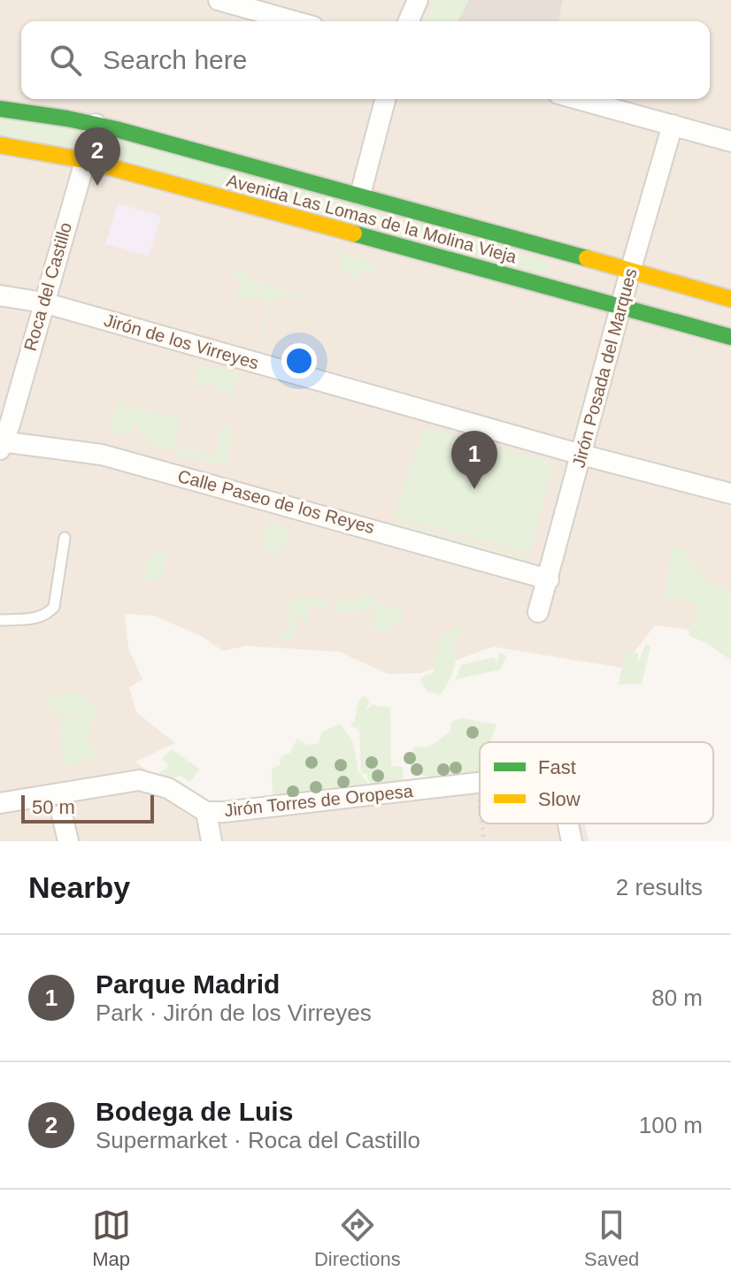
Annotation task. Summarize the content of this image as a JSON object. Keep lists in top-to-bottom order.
{
  "streets": {
    "street": [
      "Avenida Las Lomas de la Molina Vieja",
      "Roca del Castillo",
      "Jirón de los Virreyes",
      "Jirón Posada del Marques",
      "Calle Paseo de los Reyes",
      "Jirón Torres de Oropesa"
    ]
  },
  "crossings": [
    ["Avenida Las Lomas de la Molina Vieja", "Roca del Castillo"],
    ["Avenida Las Lomas de la Molina Vieja", "Jirón Posada del Marques"],
    ["Roca del Castillo", "Jirón de los Virreyes"],
    ["Roca del Castillo", "Calle Paseo de los Reyes"],
    ["Jirón de los Virreyes", "Jirón Posada del Marques"],
    ["Jirón Posada del Marques", "Calle Paseo de los Reyes"]
  ],
  "legend": ["Fast", "Slow"],
  "scale_bar": "50 m",
  "page": {
    "search": "Search here",
    "pins": ["2", "1"],
    "scale": "50 m",
    "heading": ["Nearby", "2 results"],
    "list": [
      {
        "mark": "1",
        "name": "Parque Madrid",
        "note": "Park · Jirón de los Virreyes",
        "value": "80 m"
      },
      {
        "mark": "2",
        "name": "Bodega de Luis",
        "note": "Supermarket · Roca del Castillo",
        "value": "100 m"
      }
    ],
    "nav": ["Map", "Directions", "Saved"]
  }
}
